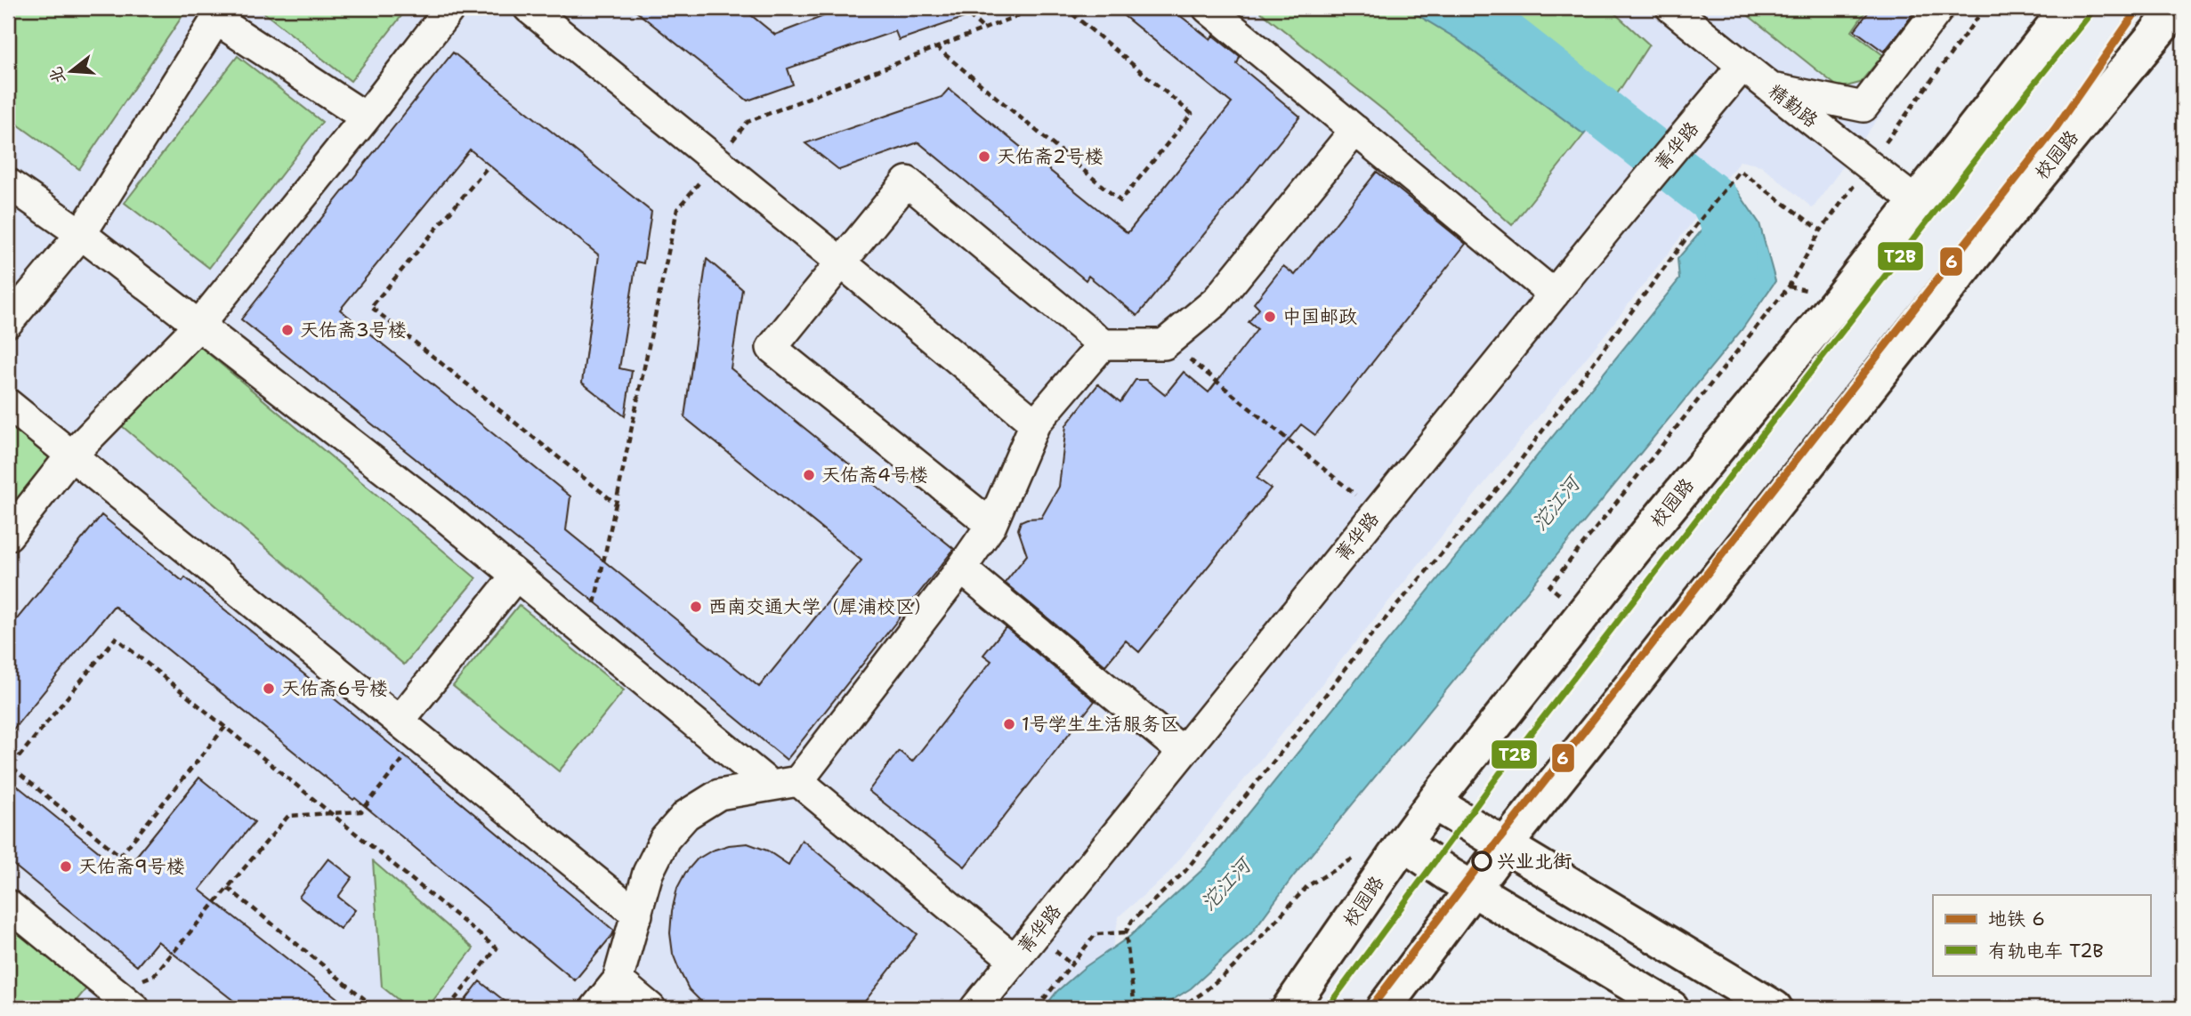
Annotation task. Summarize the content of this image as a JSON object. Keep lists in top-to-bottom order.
{
  "streets": {
    "street": ["精勤路", "菁华路", "校园路"]
  },
  "crossings": [
    ["精勤路", "菁华路"],
    ["精勤路", "校园路"]
  ],
  "water": ["沱江河"],
  "places": [
    "天佑斋2号楼",
    "中国邮政",
    "天佑斋3号楼",
    "天佑斋4号楼",
    "西南交通大学（犀浦校区）",
    "天佑斋6号楼",
    "1号学生生活服务区",
    "兴业北街",
    "天佑斋9号楼"
  ],
  "lines": ["metro line 6", "tram line T2B"],
  "legend": ["地铁 6", "有轨电车 T2B"],
  "north": "left"
}
